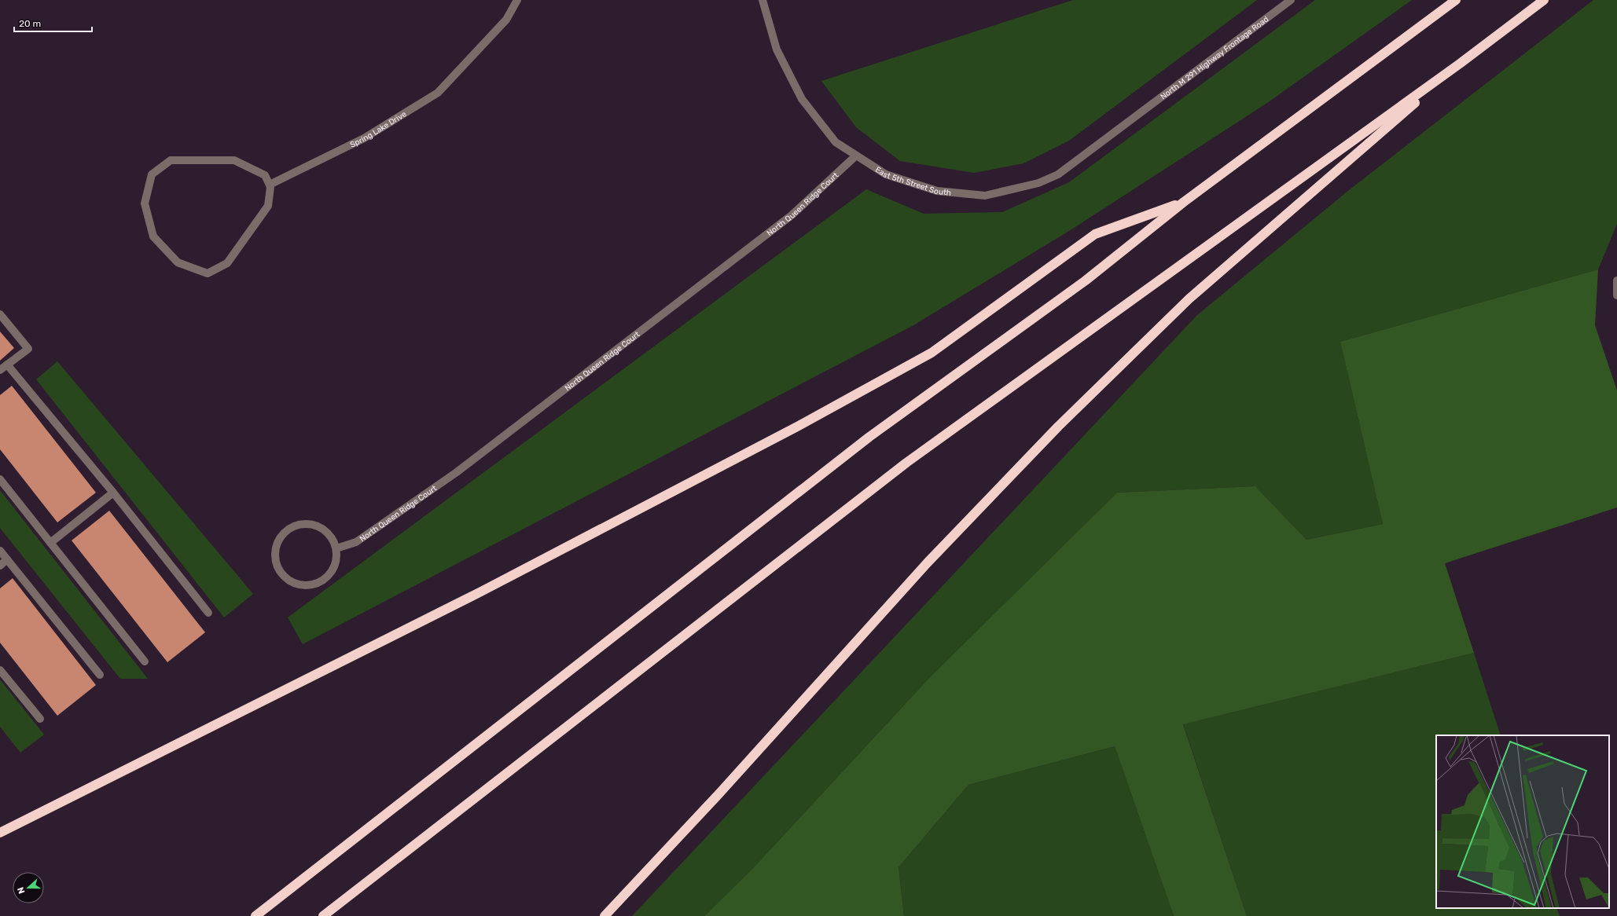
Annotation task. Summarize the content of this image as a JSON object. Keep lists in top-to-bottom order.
{
  "streets": {
    "street": [
      "North M 291 Highway Frontage Road",
      "Spring Lake Drive",
      "East 5th Street South",
      "North Queen Ridge Court"
    ]
  },
  "crossings": [
    ["North M 291 Highway Frontage Road", "East 5th Street South"],
    ["East 5th Street South", "North Queen Ridge Court"]
  ],
  "scale_bar": "20 m",
  "north": "left"
}
